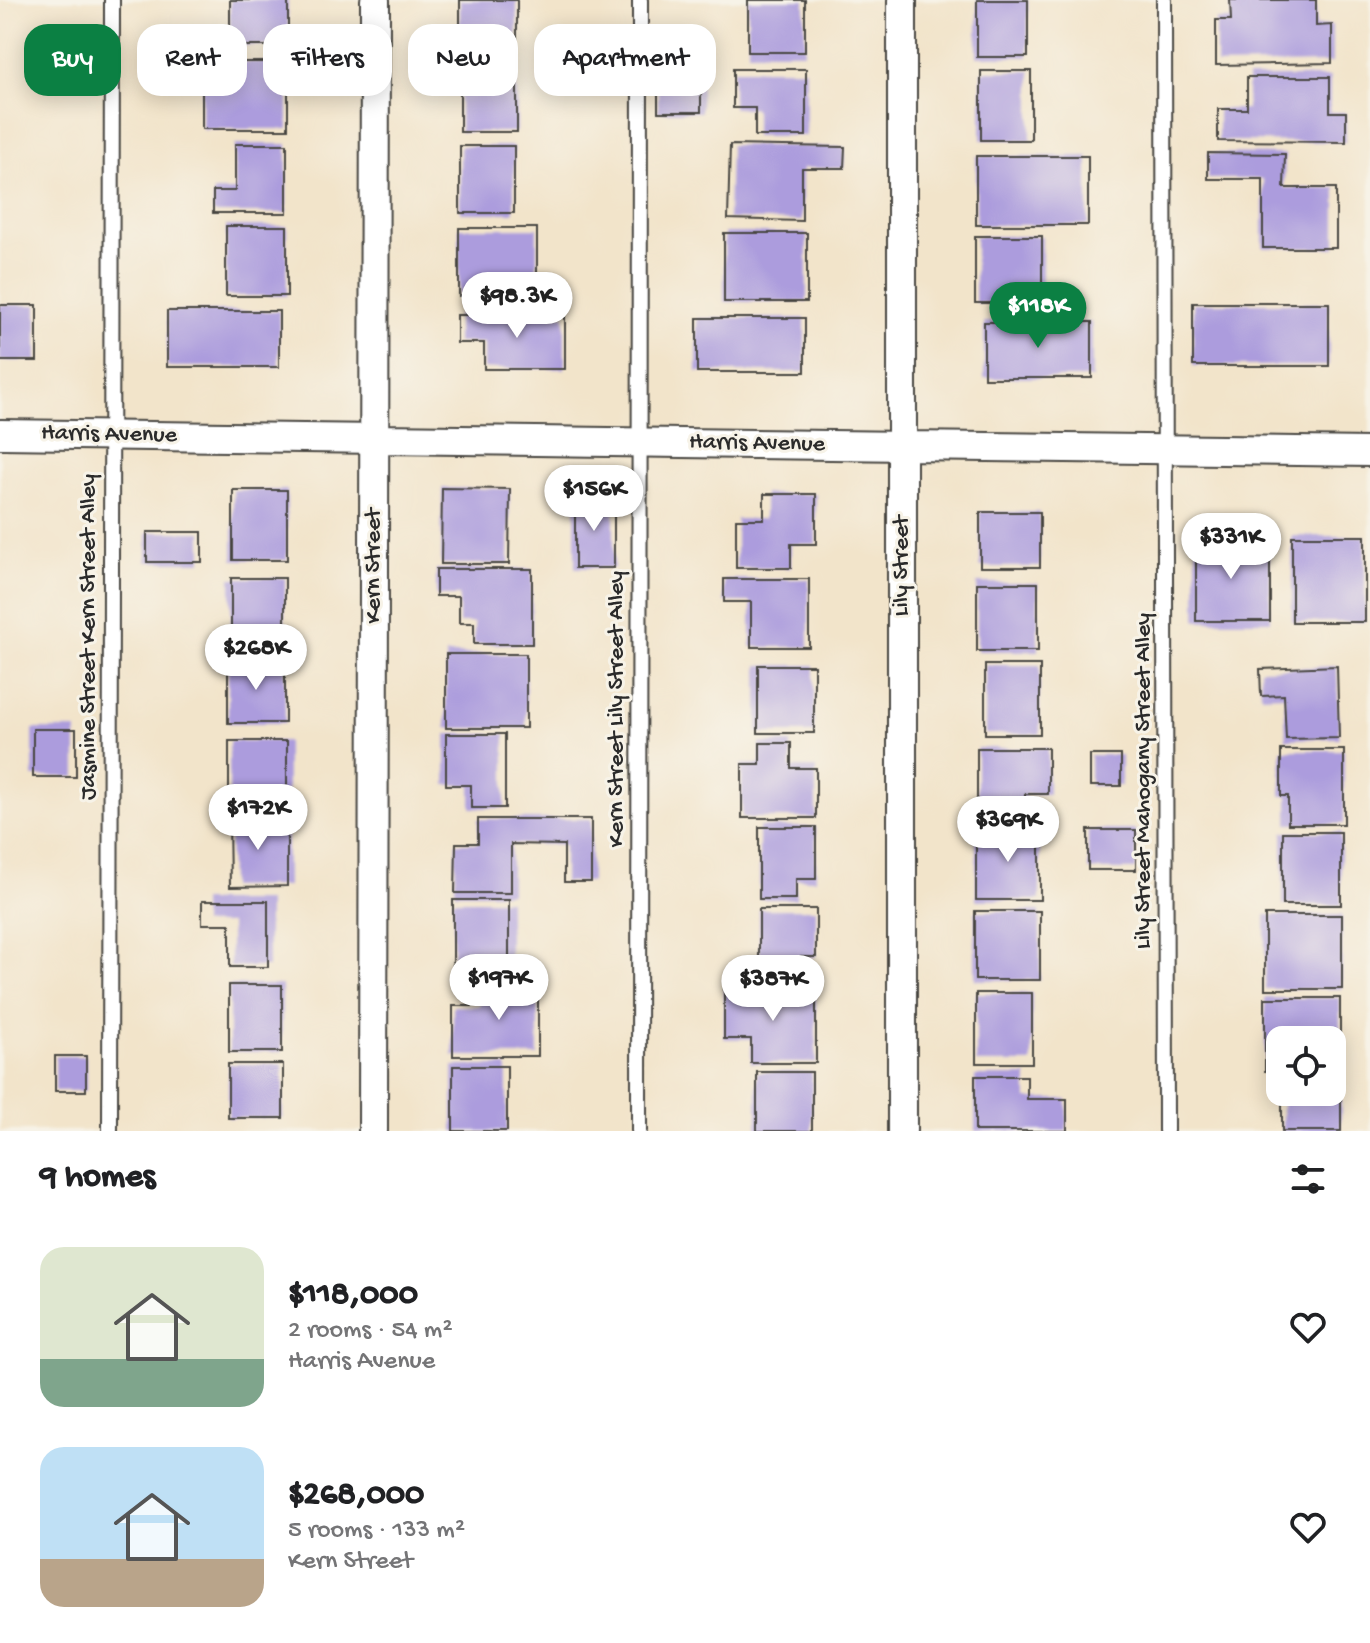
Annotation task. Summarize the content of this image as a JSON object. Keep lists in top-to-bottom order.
{
  "streets": {
    "street": ["Harris Avenue", "Kern Street", "Lily Street"],
    "lane": ["Jasmine Street Kern Street Alley", "Kern Street Lily Street Alley", "Lily Street Mahogany Street Alley"]
  },
  "crossings": [
    ["Harris Avenue", "Kern Street"],
    ["Harris Avenue", "Lily Street"],
    ["Harris Avenue", "Jasmine Street Kern Street Alley"],
    ["Harris Avenue", "Kern Street Lily Street Alley"],
    ["Harris Avenue", "Lily Street Mahogany Street Alley"]
  ],
  "page": {
    "chip": [
      "Buy",
      "Rent",
      "Filters",
      "New",
      "Apartment"
    ],
    "price": [
      "$98.3K",
      "$118K",
      "$156K",
      "$331K",
      "$268K",
      "$172K",
      "$369K",
      "$197K",
      "$387K"
    ],
    "heading": "9 homes",
    "list": [
      {
        "name": "$118,000",
        "note": "2 rooms · 54 m² · Harris Avenue"
      },
      {
        "name": "$268,000",
        "note": "5 rooms · 133 m² · Kern Street"
      }
    ]
  }
}
